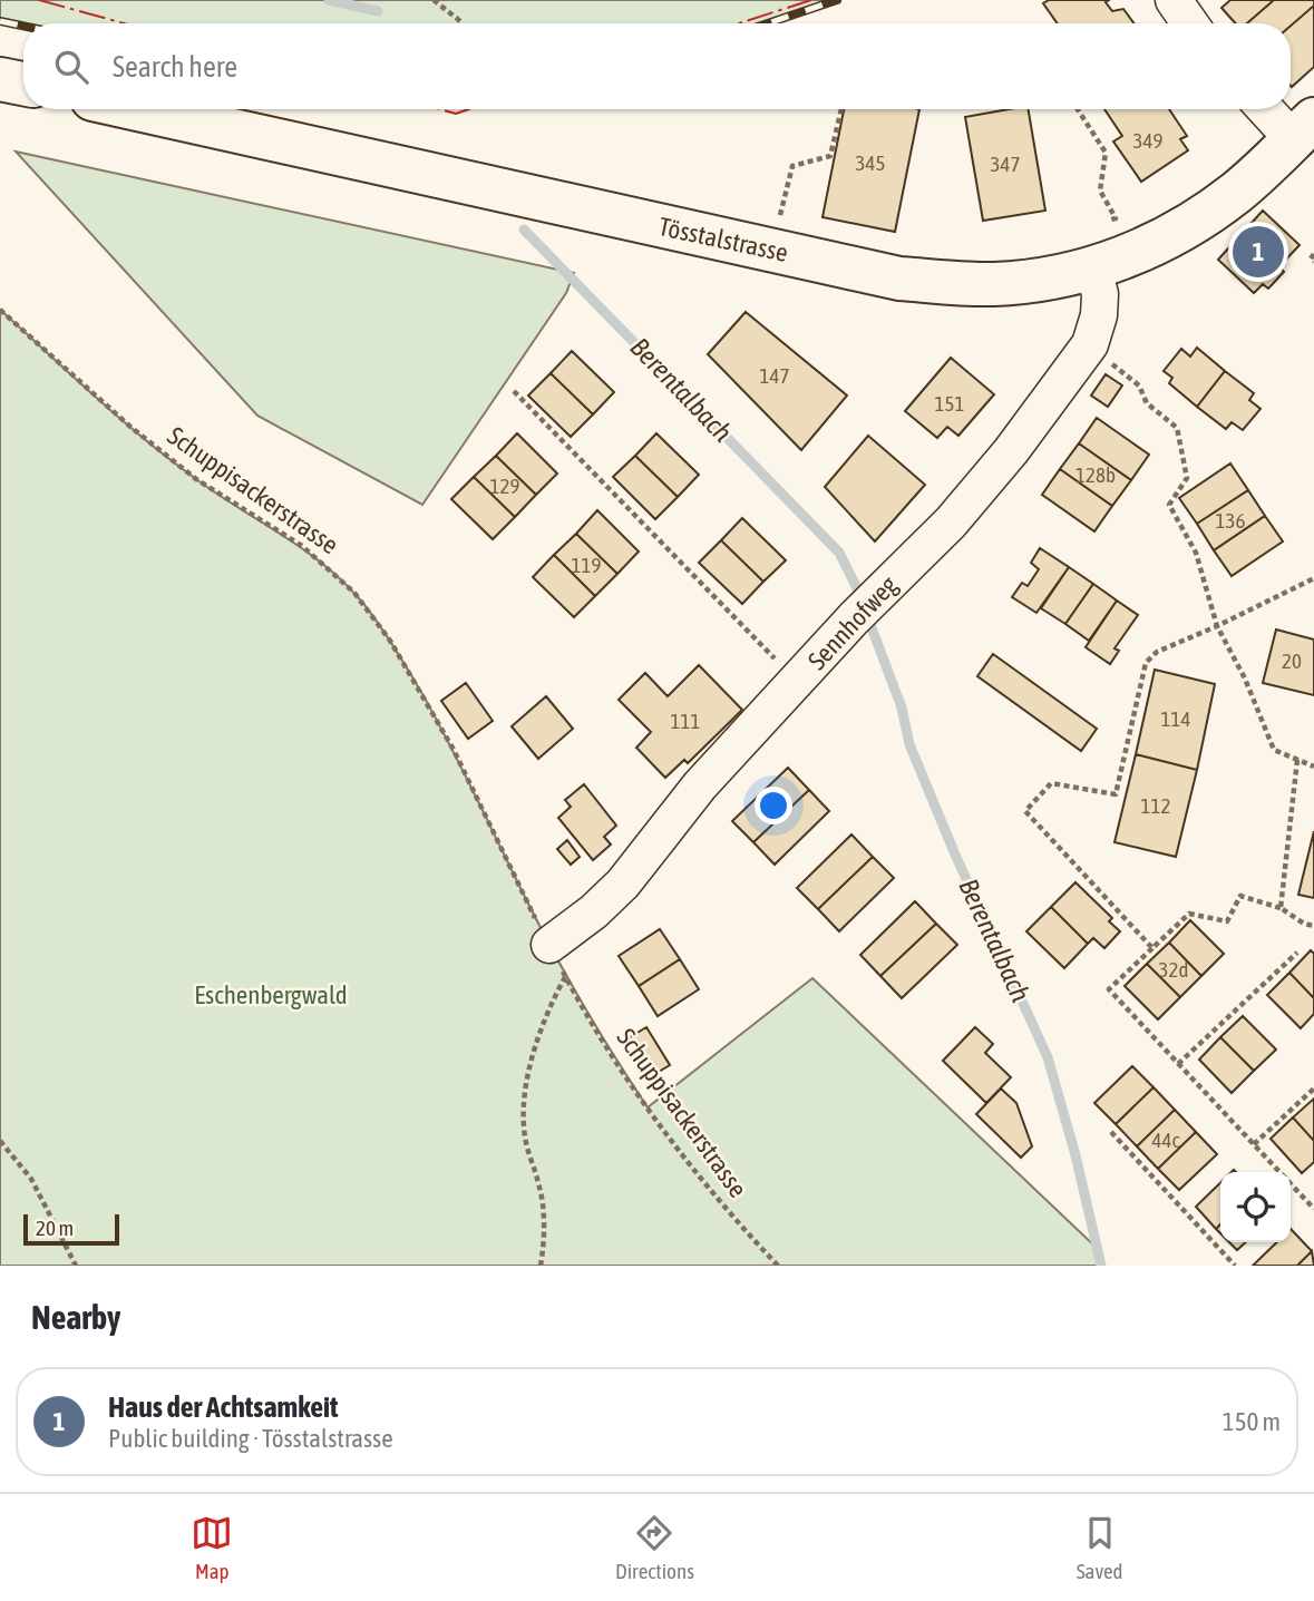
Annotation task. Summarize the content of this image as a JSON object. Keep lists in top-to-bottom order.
{
  "streets": {
    "main road": ["Tösstalstrasse"],
    "street": ["Sennhofweg"],
    "path": ["Schuppisackerstrasse"]
  },
  "crossings": [
    ["Tösstalstrasse", "Sennhofweg"],
    ["Schuppisackerstrasse", "Sennhofweg"]
  ],
  "water": ["Berentalbach"],
  "parks": ["Eschenbergwald"],
  "house_numbers": [
    "349",
    "345",
    "347",
    "147",
    "151",
    "128b",
    "129",
    "136",
    "119",
    "20",
    "114",
    "111",
    "112",
    "32d",
    "44c"
  ],
  "scale_bar": "20 m",
  "page": {
    "search": "Search here",
    "pins": "1",
    "scale": "20 m",
    "heading": "Nearby",
    "list": [
      {
        "mark": "1",
        "name": "Haus der Achtsamkeit",
        "note": "Public building · Tösstalstrasse",
        "value": "150 m"
      }
    ],
    "nav": ["Map", "Directions", "Saved"]
  }
}
